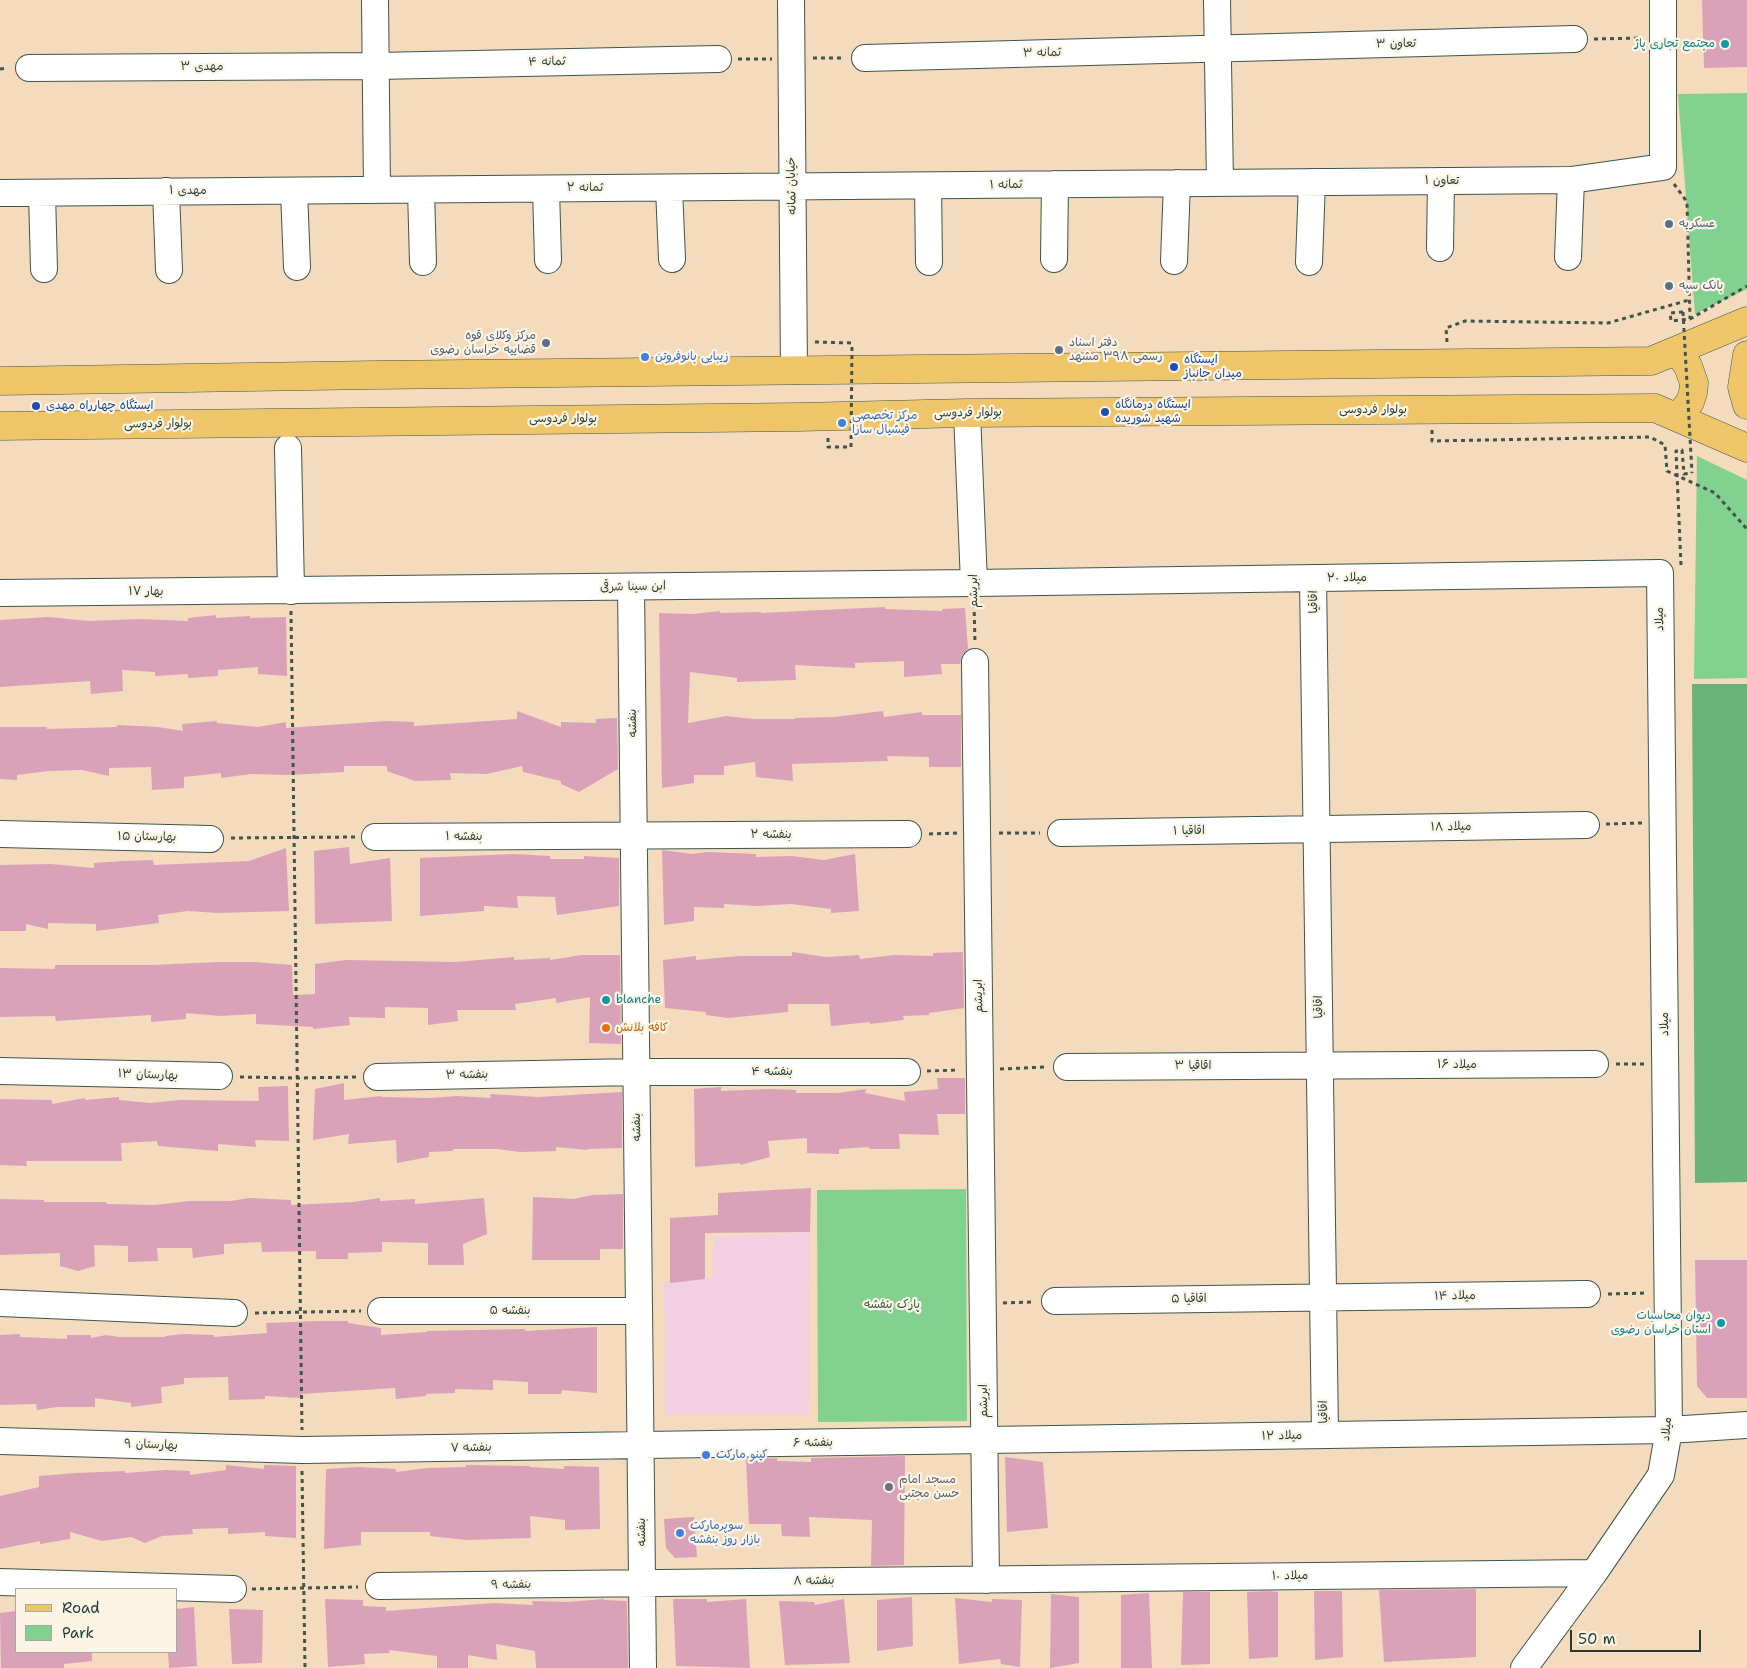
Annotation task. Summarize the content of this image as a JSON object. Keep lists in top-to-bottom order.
{
  "streets": {
    "main road": ["بولوار فردوسی"],
    "street": [
      "تعاون ۳",
      "ثمانه ۳",
      "ثمانه ۴",
      "مهدی ۳",
      "تعاون ۱",
      "ثمانه ۱",
      "خیابان ثمانه",
      "ثمانه ۲",
      "مهدی ۱",
      "میلاد ۲۰",
      "ابن سینا شرقی",
      "ابریشم",
      "بهار ۱۷",
      "اقاقیا",
      "میلاد",
      "بنفشه",
      "میلاد ۱۸",
      "اقاقیا ۱",
      "بنفشه ۲",
      "بهارستان ۱۵",
      "بنفشه ۱",
      "میلاد ۱۶",
      "اقاقیا ۳",
      "بنفشه ۴",
      "بهارستان ۱۳",
      "بنفشه ۳",
      "میلاد ۱۴",
      "اقاقیا ۵",
      "بنفشه ۵",
      "میلاد ۱۲",
      "بنفشه ۶",
      "بهارستان ۹",
      "بنفشه ۷",
      "میلاد ۱۰",
      "بنفشه ۸",
      "بنفشه ۹"
    ]
  },
  "crossings": [
    ["تعاون ۳", "ثمانه ۳"],
    ["ثمانه ۴", "مهدی ۳"],
    ["تعاون ۱", "ثمانه ۱"],
    ["ثمانه ۱", "خیابان ثمانه"],
    ["ثمانه ۱", "ثمانه ۲"],
    ["خیابان ثمانه", "ثمانه ۲"],
    ["ثمانه ۲", "مهدی ۱"],
    ["بولوار فردوسی", "ابریشم"],
    ["میلاد ۲۰", "ابن سینا شرقی"],
    ["میلاد ۲۰", "ابریشم"],
    ["میلاد ۲۰", "اقاقیا"],
    ["میلاد ۲۰", "میلاد"],
    ["ابن سینا شرقی", "ابریشم"],
    ["ابن سینا شرقی", "بهار ۱۷"],
    ["ابن سینا شرقی", "بنفشه"],
    ["ابریشم", "میلاد ۱۲"],
    ["ابریشم", "بنفشه ۶"],
    ["ابریشم", "میلاد ۱۰"],
    ["ابریشم", "بنفشه ۸"],
    ["اقاقیا", "میلاد ۱۸"],
    ["اقاقیا", "اقاقیا ۱"],
    ["اقاقیا", "میلاد ۱۶"],
    ["اقاقیا", "اقاقیا ۳"],
    ["اقاقیا", "میلاد ۱۴"],
    ["اقاقیا", "اقاقیا ۵"],
    ["اقاقیا", "میلاد ۱۲"],
    ["میلاد", "میلاد ۱۲"],
    ["میلاد", "میلاد ۱۰"],
    ["بنفشه", "بنفشه ۲"],
    ["بنفشه", "بنفشه ۱"],
    ["بنفشه", "بنفشه ۴"],
    ["بنفشه", "بنفشه ۳"],
    ["بنفشه", "بنفشه ۵"],
    ["بنفشه", "بنفشه ۶"],
    ["بنفشه", "بنفشه ۷"],
    ["بنفشه", "بنفشه ۸"],
    ["بنفشه", "بنفشه ۹"],
    ["میلاد ۱۸", "اقاقیا ۱"],
    ["بنفشه ۲", "بنفشه ۱"],
    ["میلاد ۱۶", "اقاقیا ۳"],
    ["بنفشه ۴", "بنفشه ۳"],
    ["میلاد ۱۴", "اقاقیا ۵"],
    ["میلاد ۱۲", "بنفشه ۶"],
    ["بنفشه ۶", "بنفشه ۷"],
    ["بهارستان ۹", "بنفشه ۷"],
    ["میلاد ۱۰", "بنفشه ۸"],
    ["بنفشه ۸", "بنفشه ۹"]
  ],
  "parks": ["پارک بنفشه"],
  "places": [
    "مجتمع تجاری پاژ",
    "عسکریه",
    "بانک سپه",
    "مرکز وکلای قوه قضاییه خراسان رضوی",
    "دفتر اسناد رسمی ۳۹۸ مشهد",
    "زیبایی بانوفروتن",
    "ایستگاه میدان جانباز",
    "ایستگاه چهارراه مهدی",
    "ایستگاه درمانگاه شهید شوریده",
    "مرکز تخصصی فیشیال سارا",
    "blanche",
    "کافه بلانش",
    "دیوان محاسبات استان خراسان رضوی",
    "کینو مارکت",
    "مسجد امام حسن مجتبی",
    "سوپرمارکت بازار روز بنفشه"
  ],
  "legend": ["Road", "Park"],
  "scale_bar": "50 m"
}
